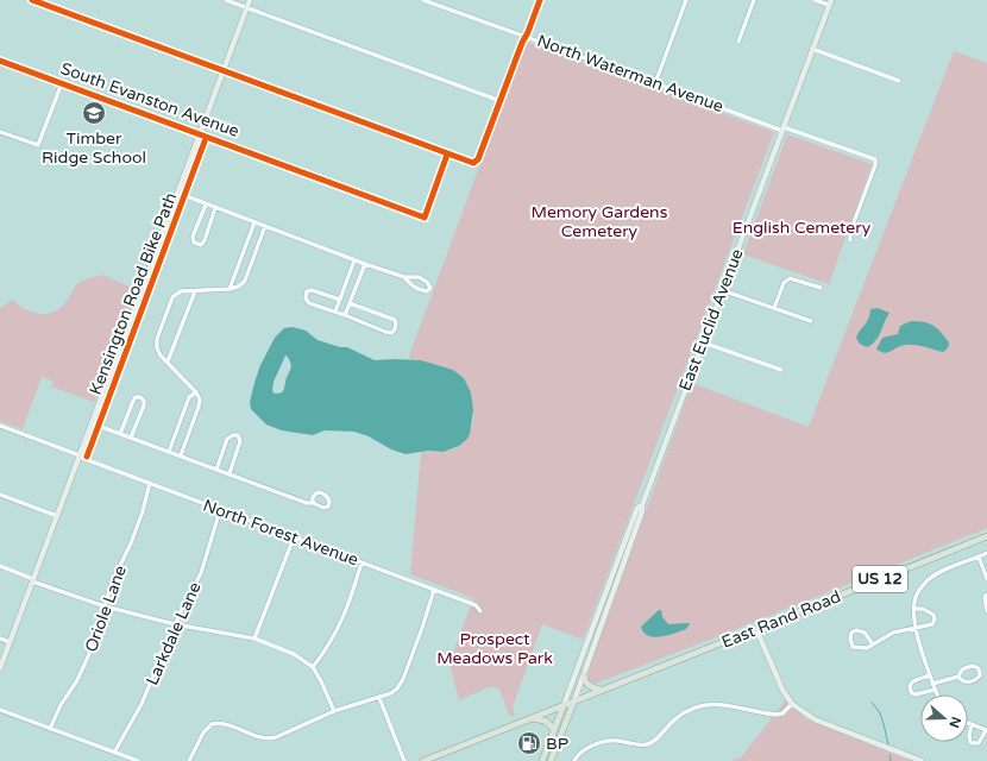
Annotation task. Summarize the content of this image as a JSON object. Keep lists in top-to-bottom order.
{
  "streets": {
    "main road": ["East Euclid Avenue", "US 12", "East Rand Road"],
    "street": [
      "North Waterman Avenue",
      "South Evanston Avenue",
      "North Forest Avenue",
      "Oriole Lane",
      "Larkdale Lane"
    ],
    "cycle path": ["Kensington Road Bike Path"]
  },
  "crossings": [
    ["North Waterman Avenue", "East Euclid Avenue"],
    ["East Euclid Avenue", "US 12"],
    ["East Euclid Avenue", "East Rand Road"],
    ["North Forest Avenue", "Oriole Lane"],
    ["North Forest Avenue", "Larkdale Lane"],
    ["US 12", "East Rand Road"]
  ],
  "parks": ["Memory Gardens Cemetery", "English Cemetery", "Prospect Meadows Park"],
  "places": {
    "school or university": ["Timber Ridge School"],
    "fuel station": ["BP"]
  },
  "north": "right"
}
